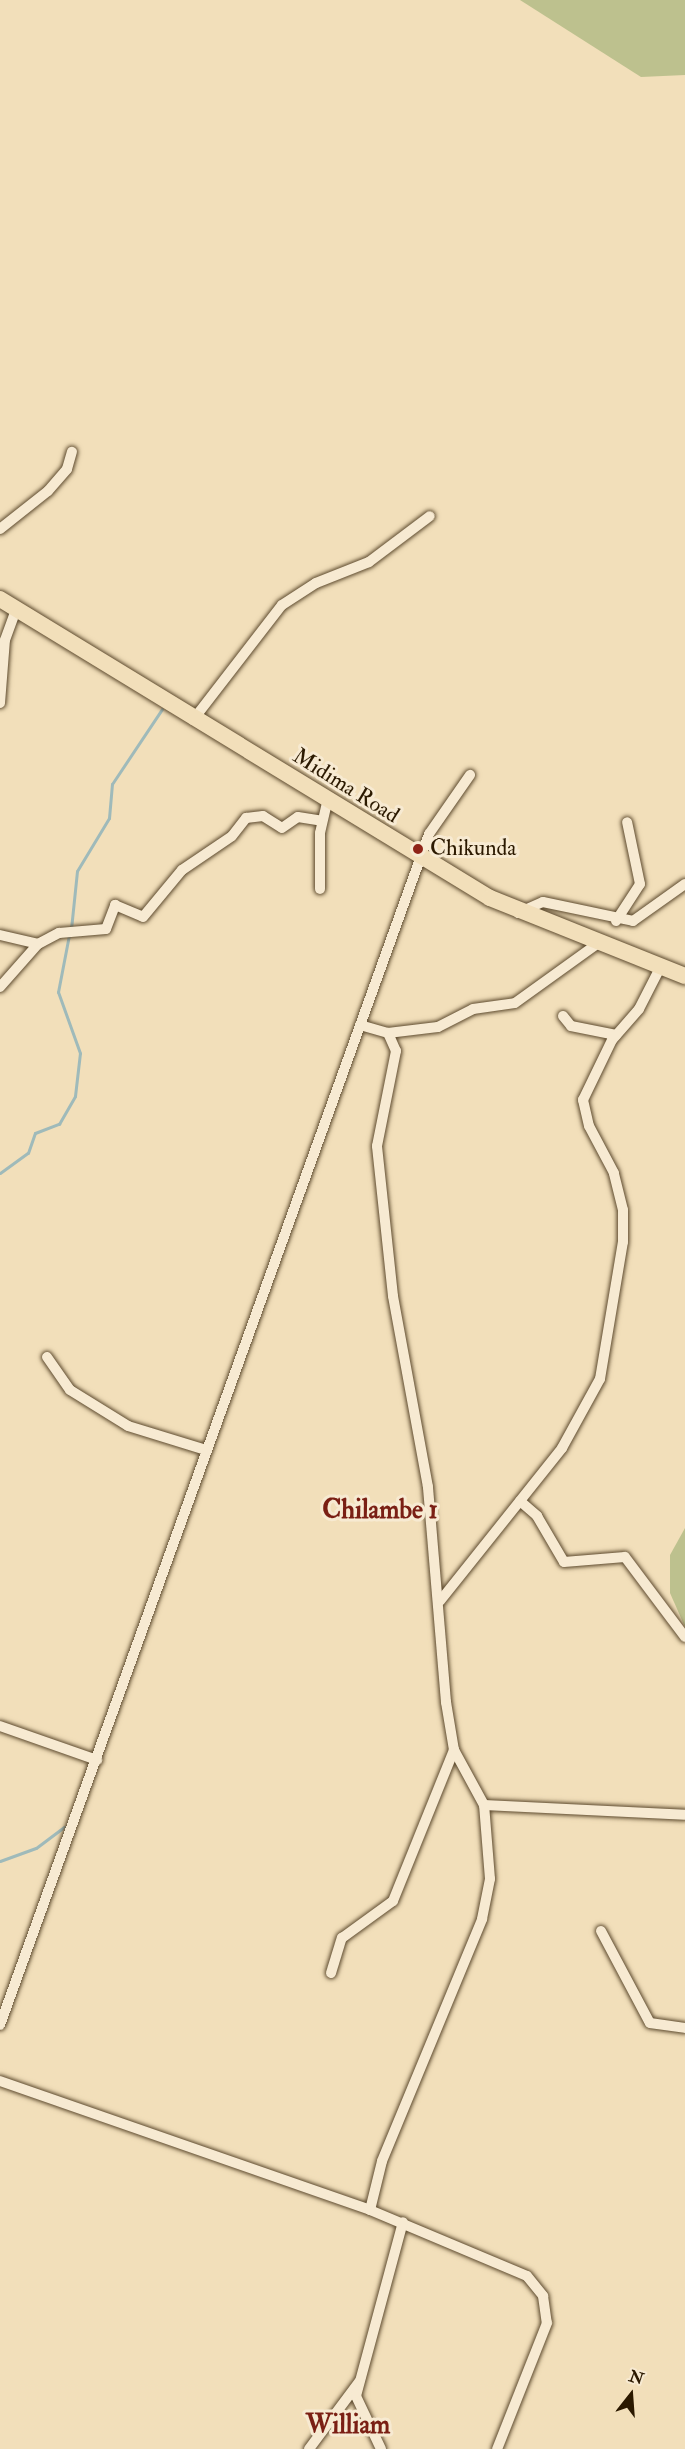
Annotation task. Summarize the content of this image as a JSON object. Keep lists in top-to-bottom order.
{
  "streets": {
    "main road": ["Midima Road"]
  },
  "districts": ["Chilambe 1", "William"],
  "places": ["Chikunda"],
  "north": "top"
}
